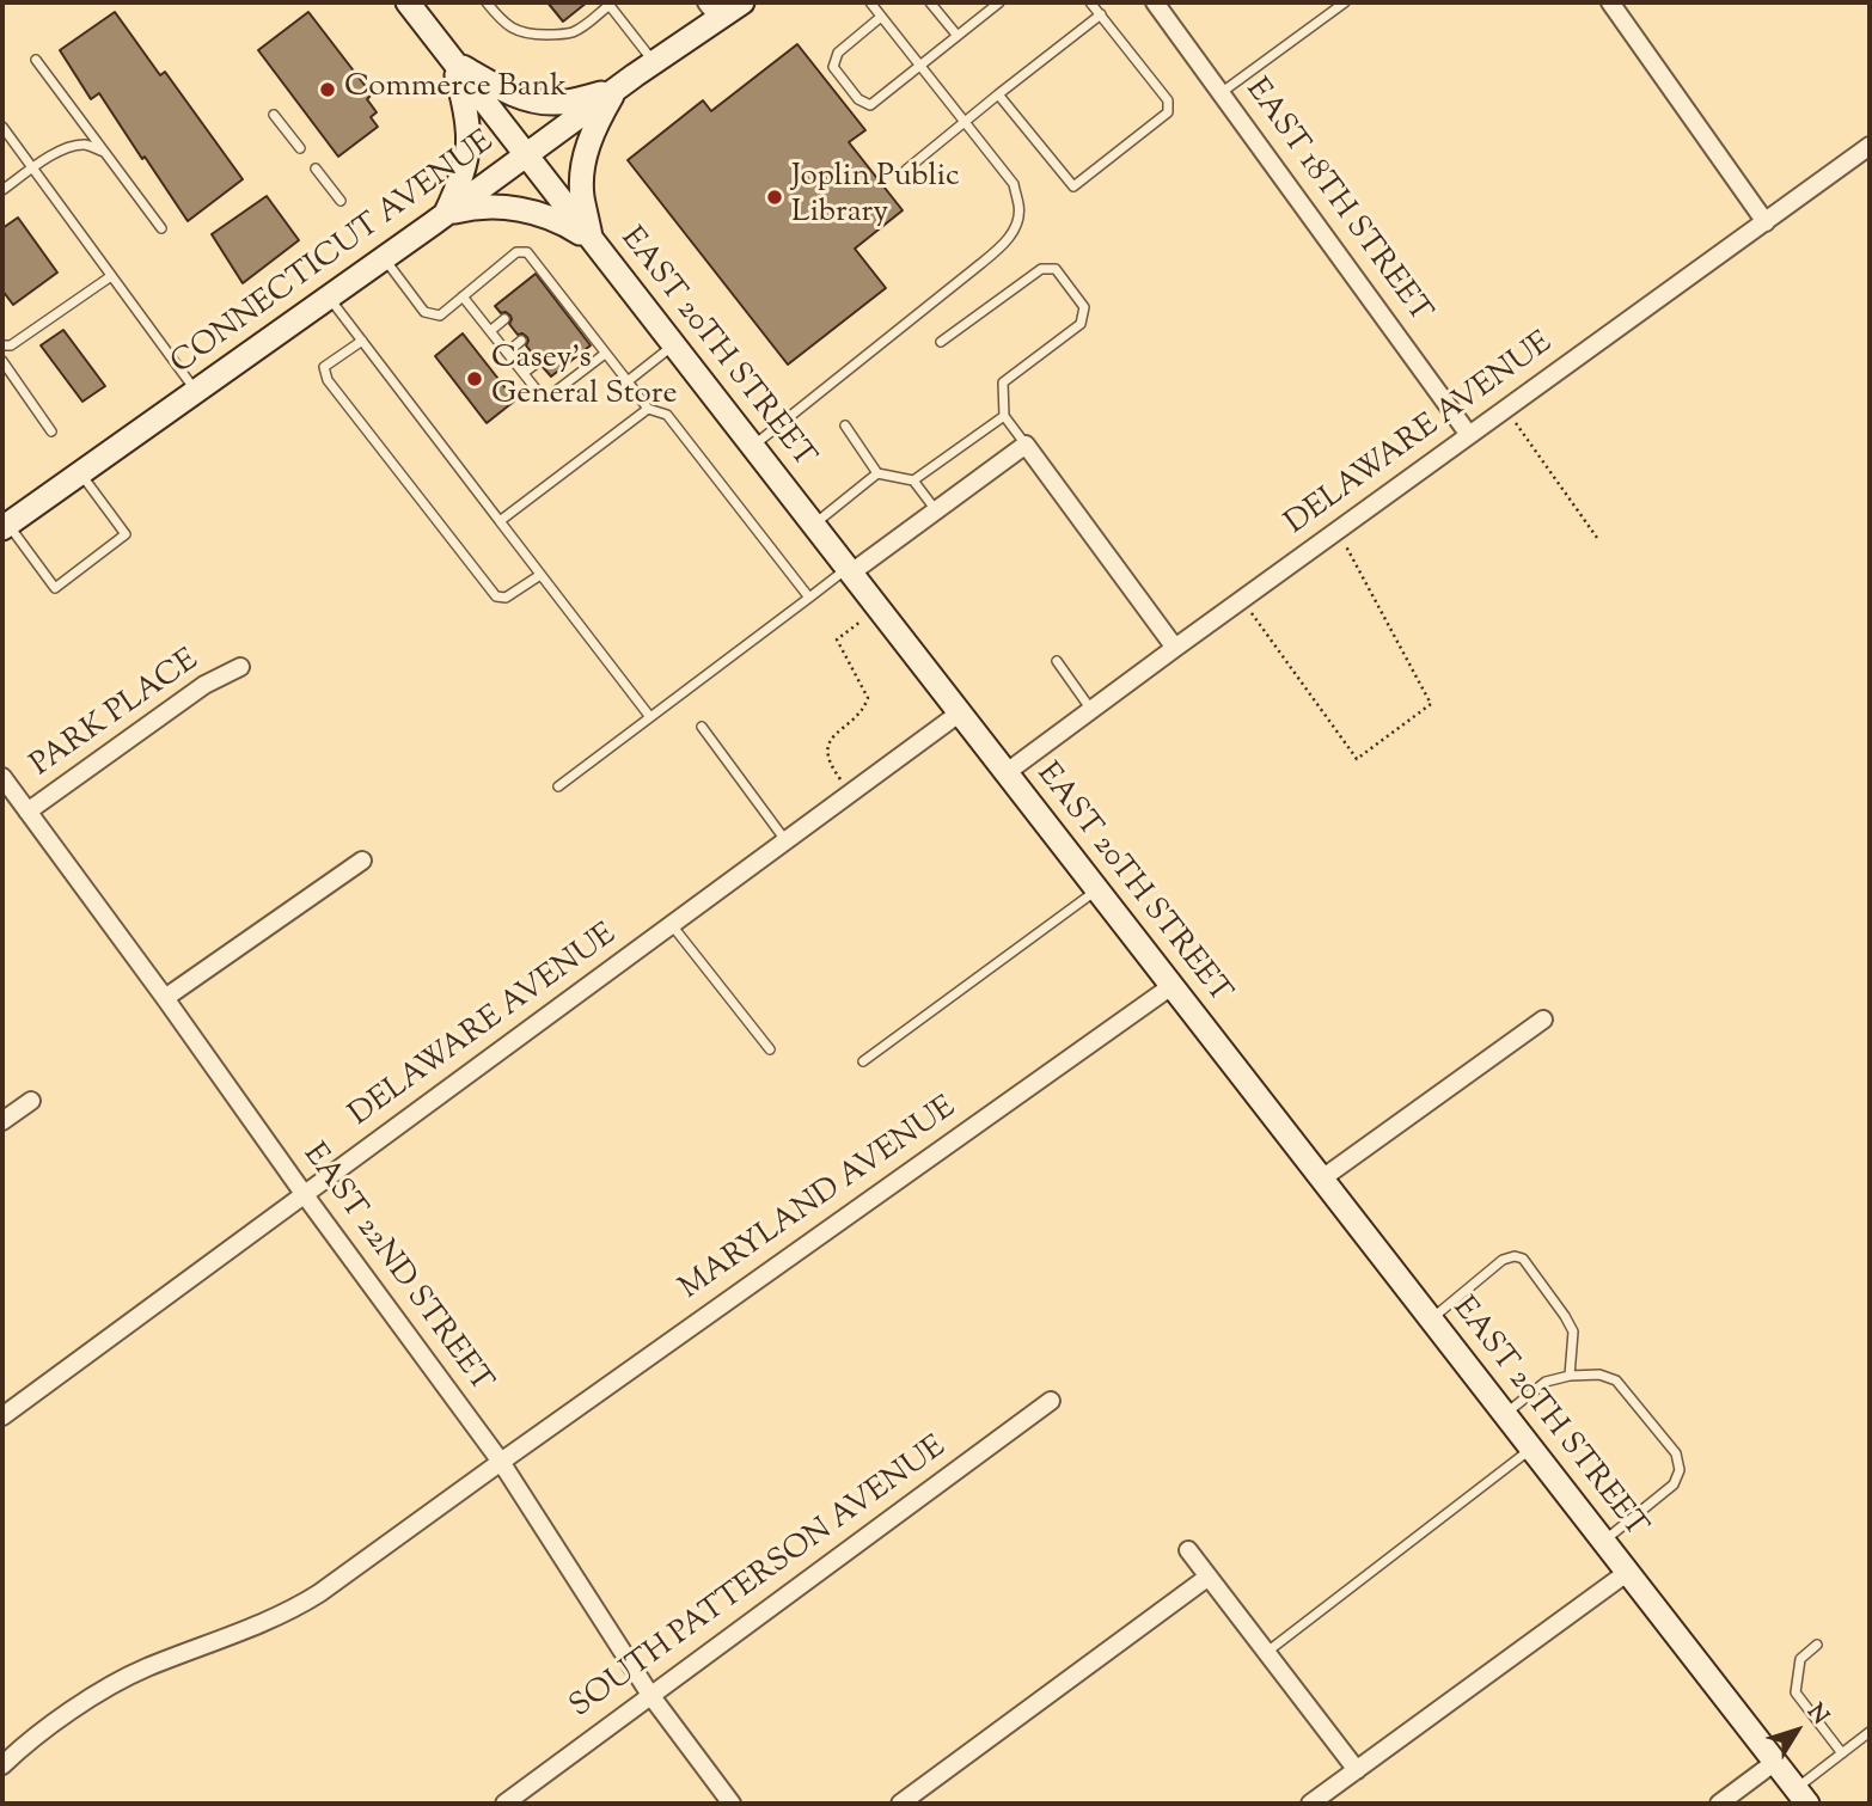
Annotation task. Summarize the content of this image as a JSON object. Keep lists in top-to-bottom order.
{
  "streets": {
    "main road": ["CONNECTICUT AVENUE", "EAST 20TH STREET"],
    "street": [
      "EAST 18TH STREET",
      "DELAWARE AVENUE",
      "PARK PLACE",
      "MARYLAND AVENUE",
      "EAST 22ND STREET",
      "SOUTH PATTERSON AVENUE"
    ]
  },
  "crossings": [
    ["EAST 18TH STREET", "DELAWARE AVENUE"],
    ["CONNECTICUT AVENUE", "EAST 20TH STREET"],
    ["EAST 20TH STREET", "DELAWARE AVENUE"],
    ["EAST 20TH STREET", "MARYLAND AVENUE"],
    ["DELAWARE AVENUE", "EAST 22ND STREET"],
    ["PARK PLACE", "EAST 22ND STREET"],
    ["MARYLAND AVENUE", "EAST 22ND STREET"],
    ["EAST 22ND STREET", "SOUTH PATTERSON AVENUE"]
  ],
  "places": ["Commerce Bank", "Joplin Public Library", "Casey's General Store"],
  "north": "top right"
}
